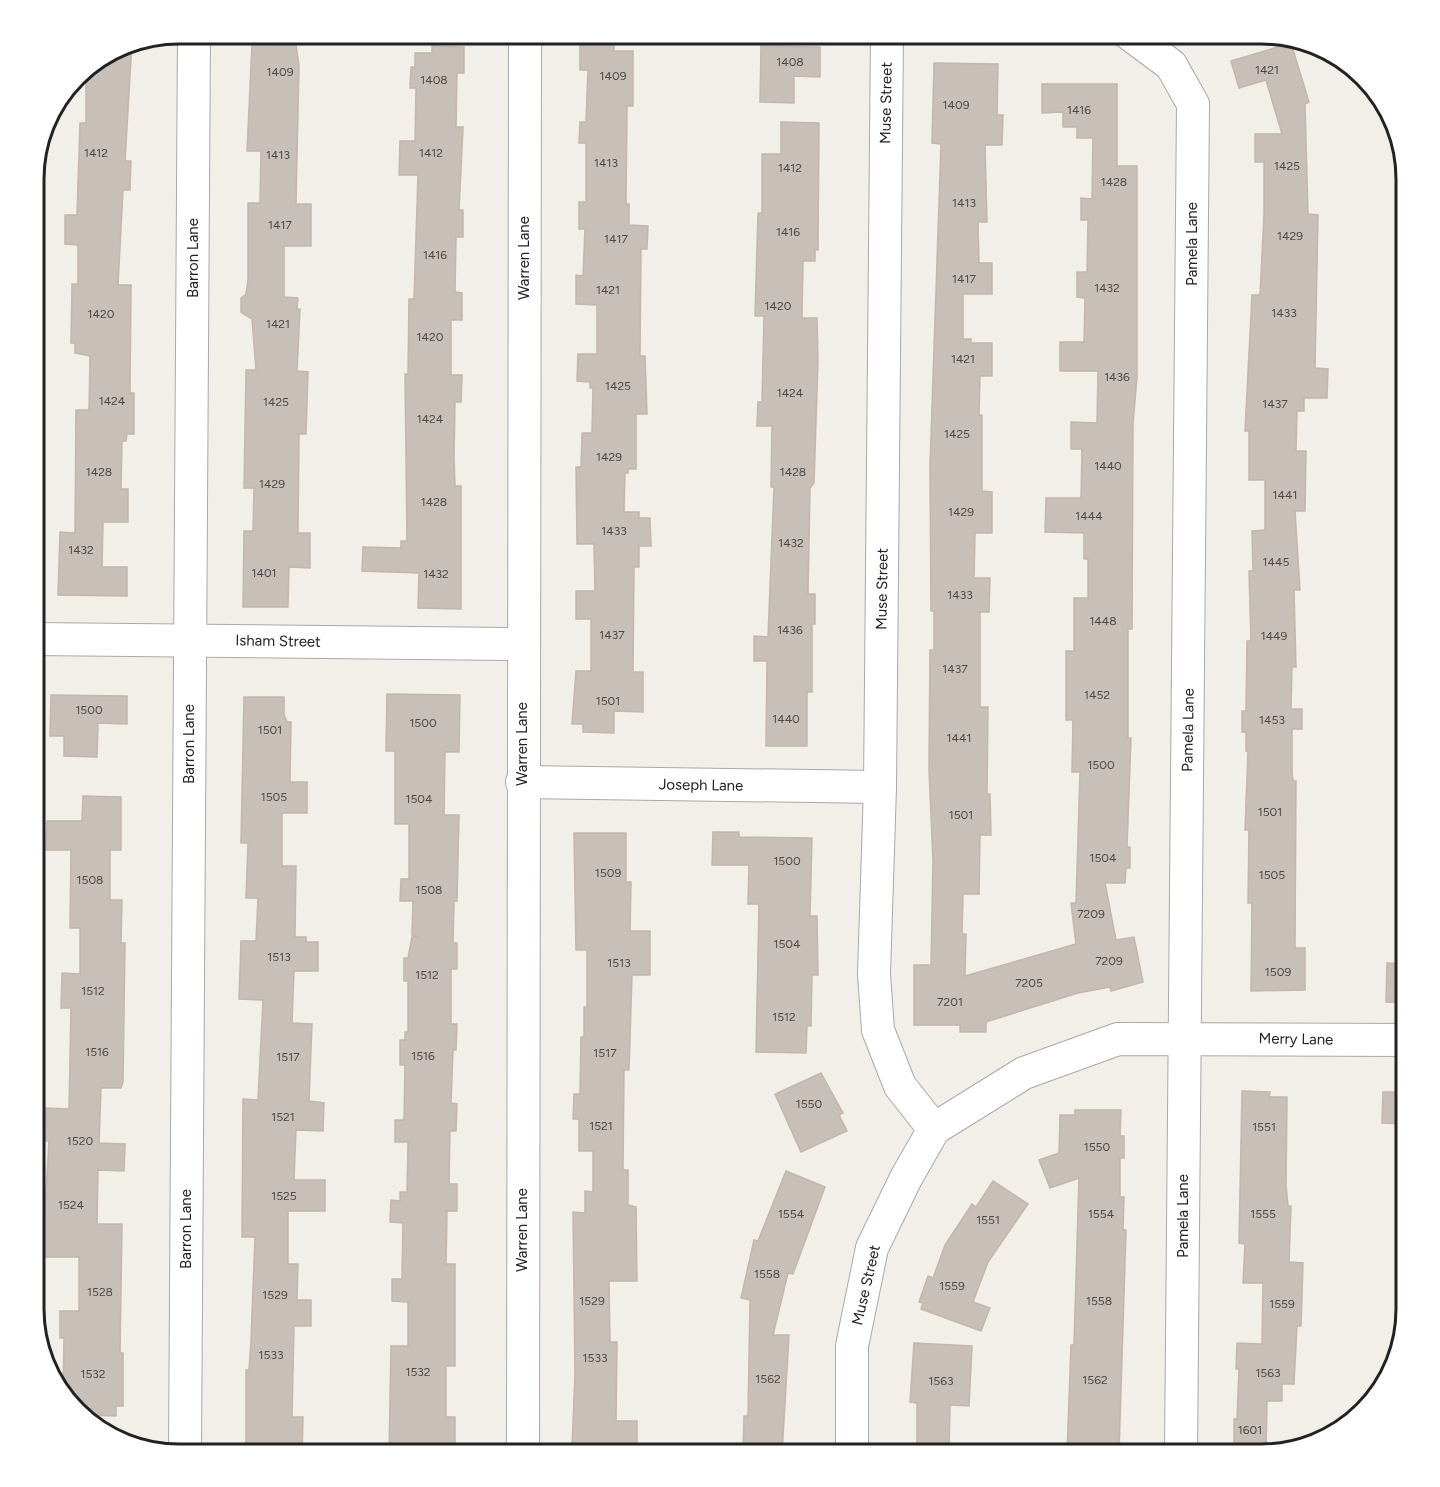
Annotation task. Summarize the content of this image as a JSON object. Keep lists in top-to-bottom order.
{
  "streets": {
    "street": [
      "Muse Street",
      "Pamela Lane",
      "Barron Lane",
      "Warren Lane",
      "Isham Street",
      "Joseph Lane",
      "Merry Lane"
    ]
  },
  "crossings": [
    ["Muse Street", "Pamela Lane"],
    ["Muse Street", "Joseph Lane"],
    ["Muse Street", "Merry Lane"],
    ["Pamela Lane", "Merry Lane"],
    ["Barron Lane", "Isham Street"],
    ["Warren Lane", "Isham Street"],
    ["Warren Lane", "Joseph Lane"]
  ],
  "house_numbers": [
    "1408",
    "1421",
    "1409",
    "1409",
    "1408",
    "1409",
    "1416",
    "1412",
    "1412",
    "1413",
    "1413",
    "1425",
    "1412",
    "1428",
    "1413",
    "1417",
    "1416",
    "1429",
    "1417",
    "1416",
    "1417",
    "1432",
    "1421",
    "1420",
    "1433",
    "1420",
    "1421",
    "1420",
    "1421",
    "1436",
    "1425",
    "1424",
    "1424",
    "1425",
    "1437",
    "1424",
    "1425",
    "1429",
    "1440",
    "1428",
    "1428",
    "1429",
    "1441",
    "1428",
    "1429",
    "1444",
    "1433",
    "1432",
    "1432",
    "1445",
    "1401",
    "1432",
    "1433",
    "1448",
    "1436",
    "1437",
    "1449",
    "1437",
    "1452",
    "1501",
    "1500",
    "1440",
    "1453",
    "1500",
    "1501",
    "1441",
    "1500",
    "1505",
    "1504",
    "1501",
    "1501",
    "1504",
    "1500",
    "1509",
    "1505",
    "1508",
    "1508",
    "7209",
    "1504",
    "1513",
    "7209",
    "1513",
    "1509",
    "1512",
    "7205",
    "1512",
    "7201",
    "1512",
    "1516",
    "1517",
    "1516",
    "1517",
    "1550",
    "1521",
    "1521",
    "1551",
    "1520",
    "1550",
    "1525",
    "1524",
    "1554",
    "1554",
    "1555",
    "1551",
    "1558",
    "1559",
    "1528",
    "1529",
    "1529",
    "1558",
    "1559",
    "1533",
    "1533",
    "1532",
    "1563",
    "1532",
    "1562",
    "1562",
    "1563",
    "1601"
  ]
}
